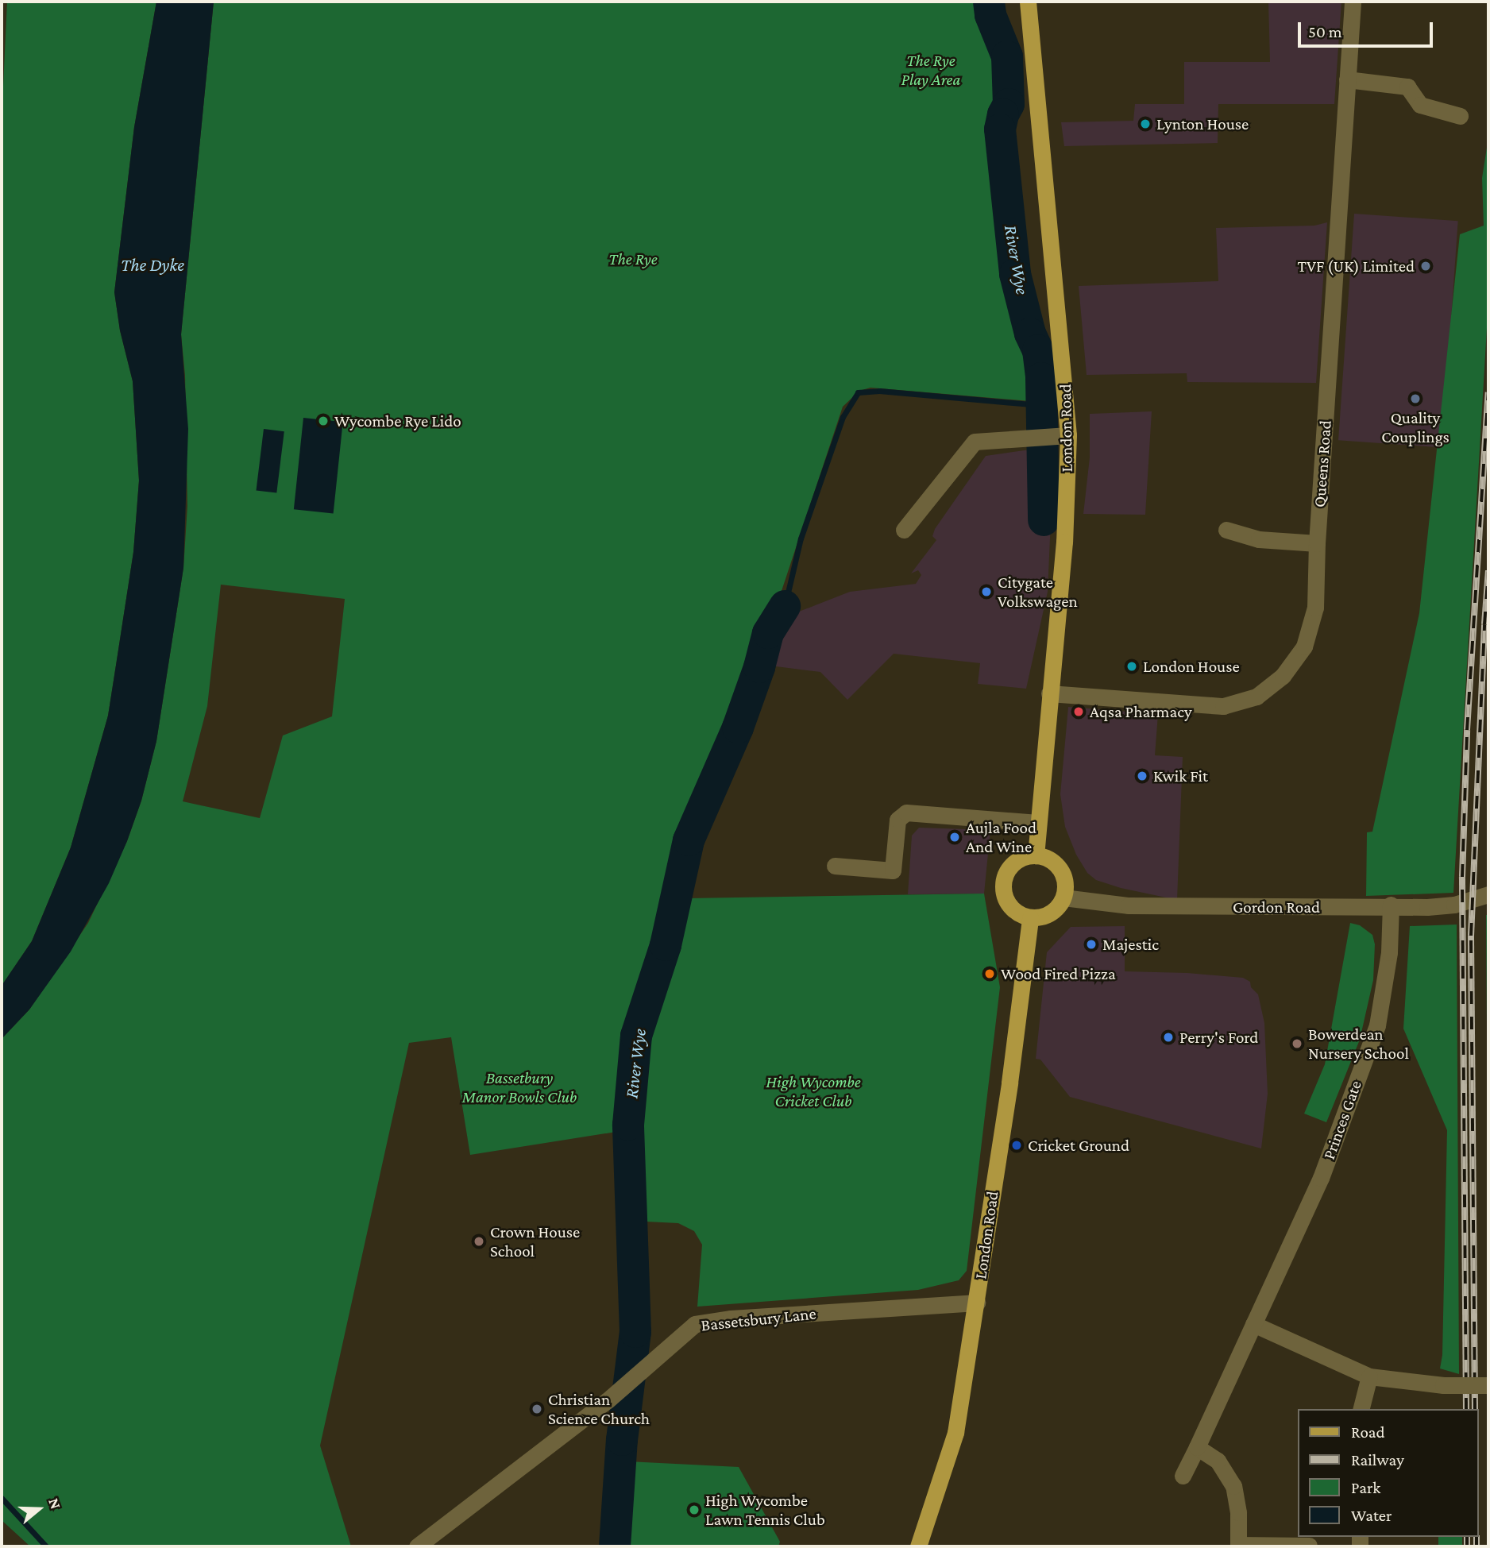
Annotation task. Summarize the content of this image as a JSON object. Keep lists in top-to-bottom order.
{
  "streets": {
    "main road": ["London Road"],
    "street": [
      "Queens Road",
      "Gordon Road",
      "Princes Gate",
      "Bassetsbury Lane"
    ]
  },
  "crossings": [
    ["London Road", "Queens Road"],
    ["London Road", "Gordon Road"],
    ["London Road", "Bassetsbury Lane"],
    ["Gordon Road", "Princes Gate"]
  ],
  "water": ["River Wye", "The Dyke"],
  "parks": [
    "The Rye Play Area",
    "The Rye",
    "Bassetbury Manor Bowls Club",
    "High Wycombe Cricket Club"
  ],
  "places": [
    "Lynton House",
    "TVF (UK) Limited",
    "Quality Couplings",
    "Wycombe Rye Lido",
    "Citygate Volkswagen",
    "London House",
    "Aqsa Pharmacy",
    "Kwik Fit",
    "Aujla Food And Wine",
    "Majestic",
    "Wood Fired Pizza",
    "Perry's Ford",
    "Bowerdean Nursery School",
    "Cricket Ground",
    "Crown House School",
    "Christian Science Church",
    "High Wycombe Lawn Tennis Club"
  ],
  "legend": [
    "Road",
    "Railway",
    "Park",
    "Water"
  ],
  "scale_bar": "50 m",
  "north": "right"
}
